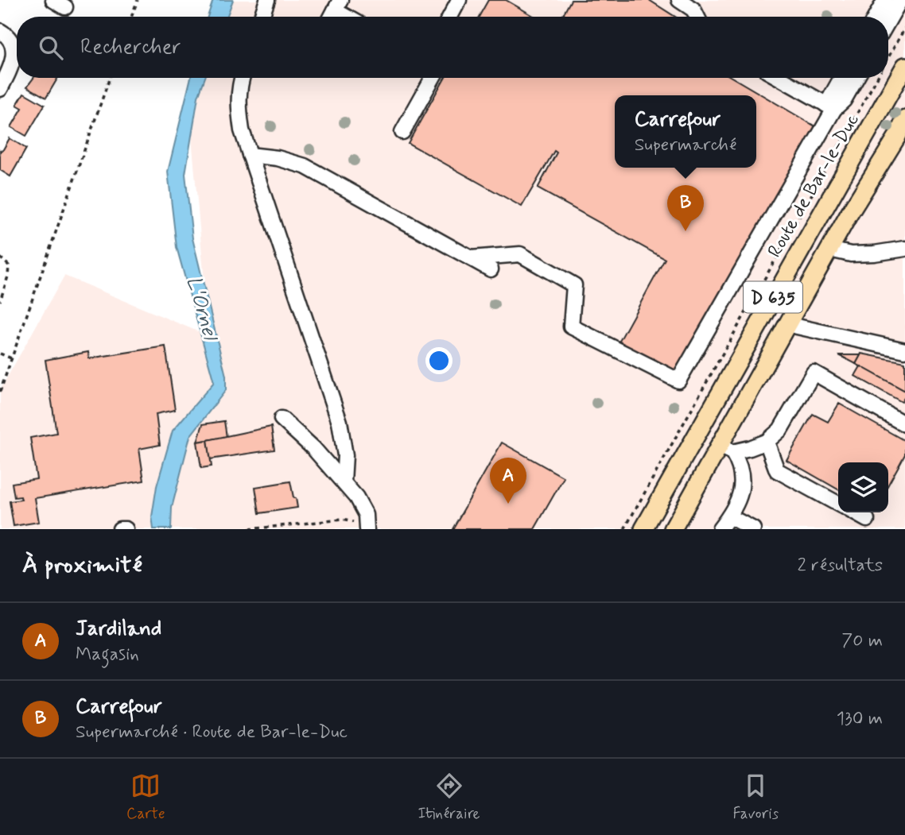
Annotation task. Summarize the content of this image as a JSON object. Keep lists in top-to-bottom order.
{
  "streets": {
    "main road": ["Route de Bar-le-Duc", "D 635"]
  },
  "water": ["L'Ornel"],
  "page": {
    "search": "Rechercher",
    "popup": ["Carrefour", "Supermarché"],
    "pins": ["B", "A"],
    "heading": ["À proximité", "2 résultats"],
    "list": [
      {
        "mark": "A",
        "name": "Jardiland",
        "note": "Magasin",
        "value": "70 m"
      },
      {
        "mark": "B",
        "name": "Carrefour",
        "note": "Supermarché · Route de Bar-le-Duc",
        "value": "130 m"
      }
    ],
    "nav": ["Carte", "Itinéraire", "Favoris"]
  }
}
